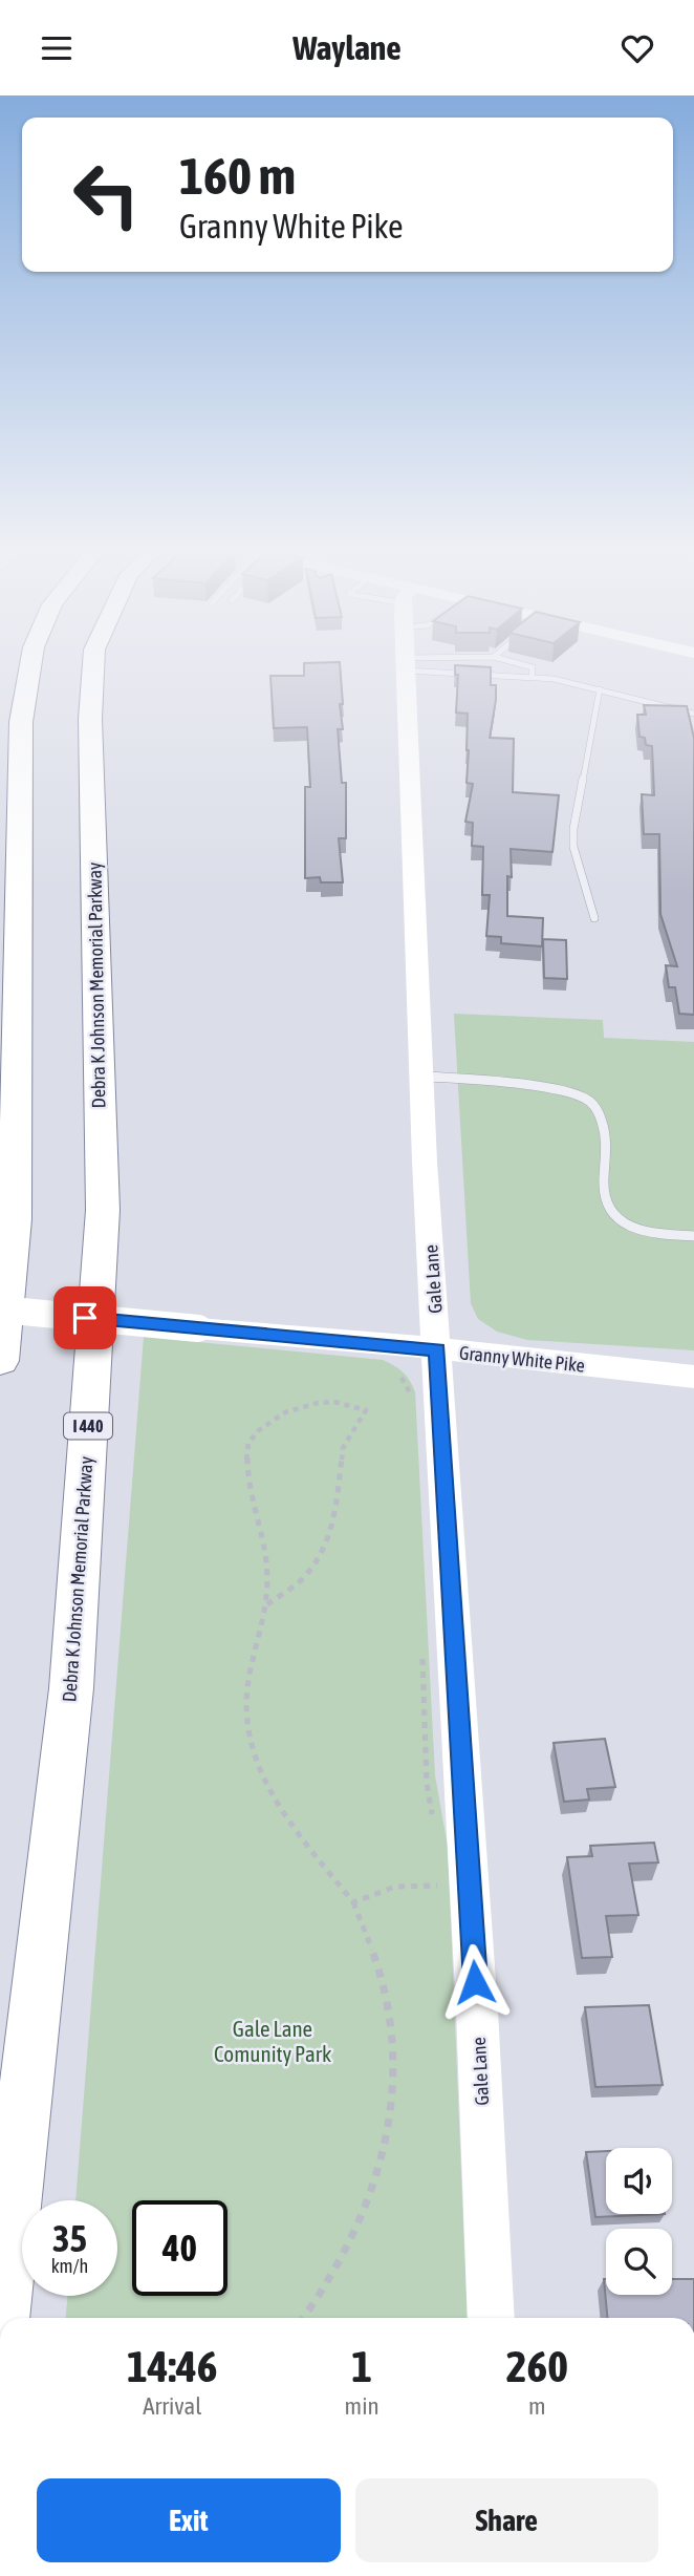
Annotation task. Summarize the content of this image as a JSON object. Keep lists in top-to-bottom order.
{
  "streets": {
    "highway": ["Debra K Johnson Memorial Parkway", "I 440"],
    "street": ["Gale Lane", "Granny White Pike"]
  },
  "crossings": [
    ["Gale Lane", "Granny White Pike"]
  ],
  "parks": ["Gale Lane Comunity Park"],
  "page": {
    "header": "Waylane",
    "turn": ["160 m", "Granny White Pike"],
    "speed": "35 km/h",
    "limit": "40",
    "eta": [
      "14:46",
      "Arrival",
      "1",
      "min",
      "260",
      "m"
    ],
    "buttons": ["Exit", "Share"]
  }
}
